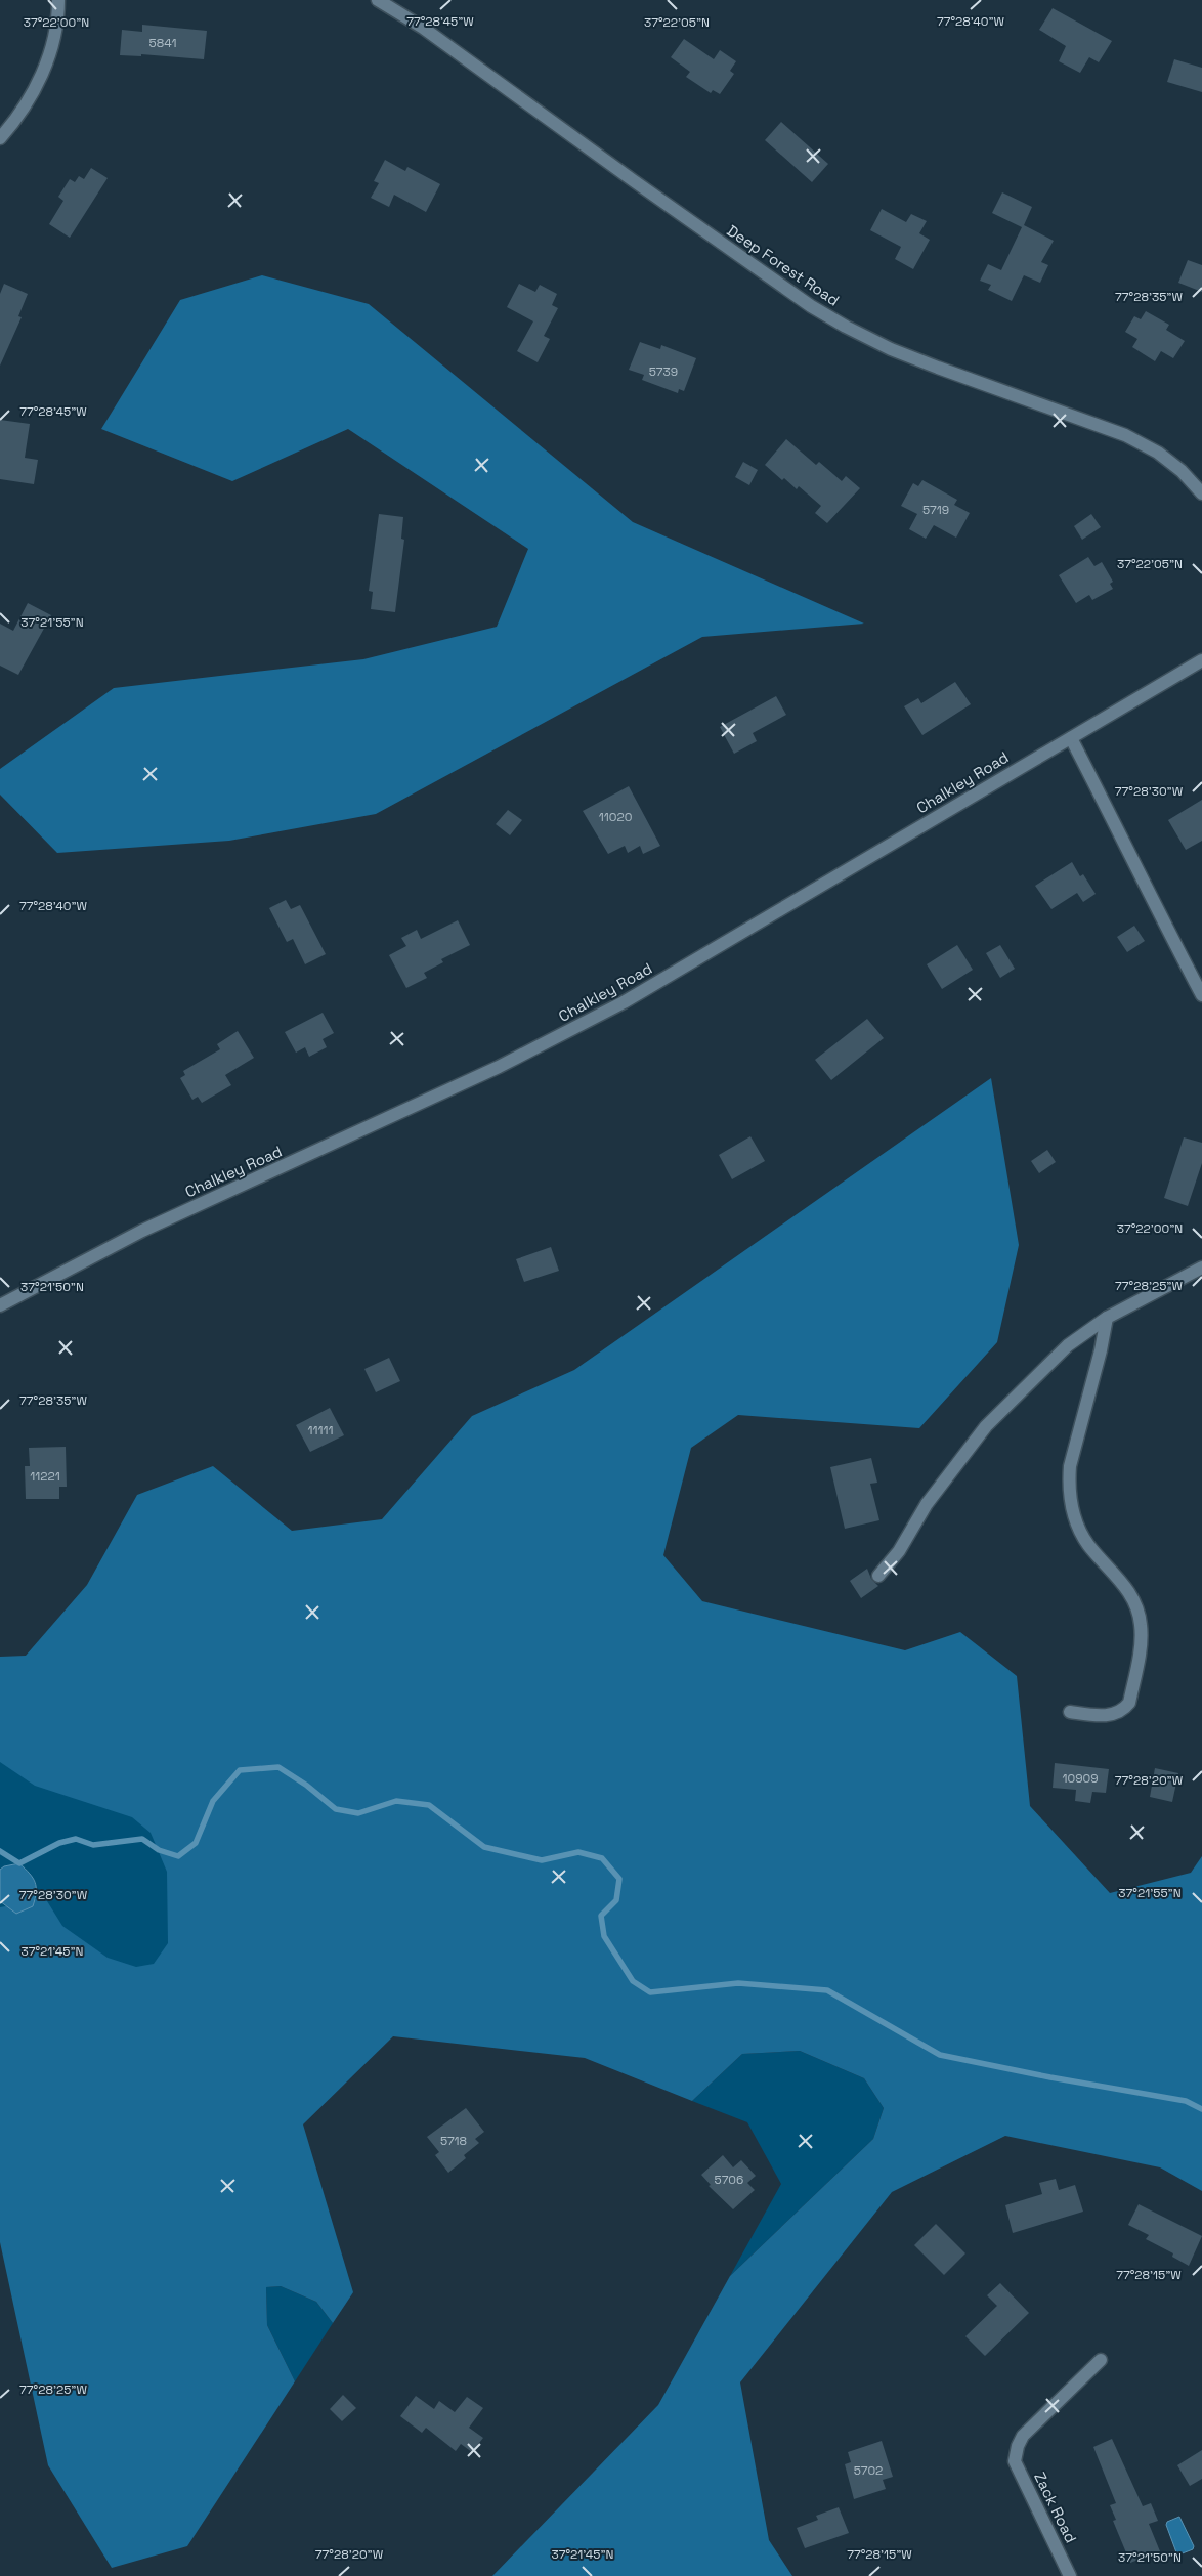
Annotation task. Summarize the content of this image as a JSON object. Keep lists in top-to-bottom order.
{
  "streets": {
    "street": ["Deep Forest Road", "Chalkley Road", "Zack Road"]
  },
  "house_numbers": [
    "5841",
    "5739",
    "5719",
    "11020",
    "11111",
    "11221",
    "10909",
    "5718",
    "5706",
    "5702"
  ],
  "coordinates": [
    "77°28'45\"W",
    "77°28'40\"W",
    "37°22'00\"N",
    "37°22'05\"N",
    "77°28'35\"W",
    "37°21'55\"N",
    "77°28'30\"W",
    "77°28'25\"W",
    "37°21'50\"N",
    "77°28'20\"W",
    "37°21'45\"N",
    "77°28'15\"W"
  ]
}
